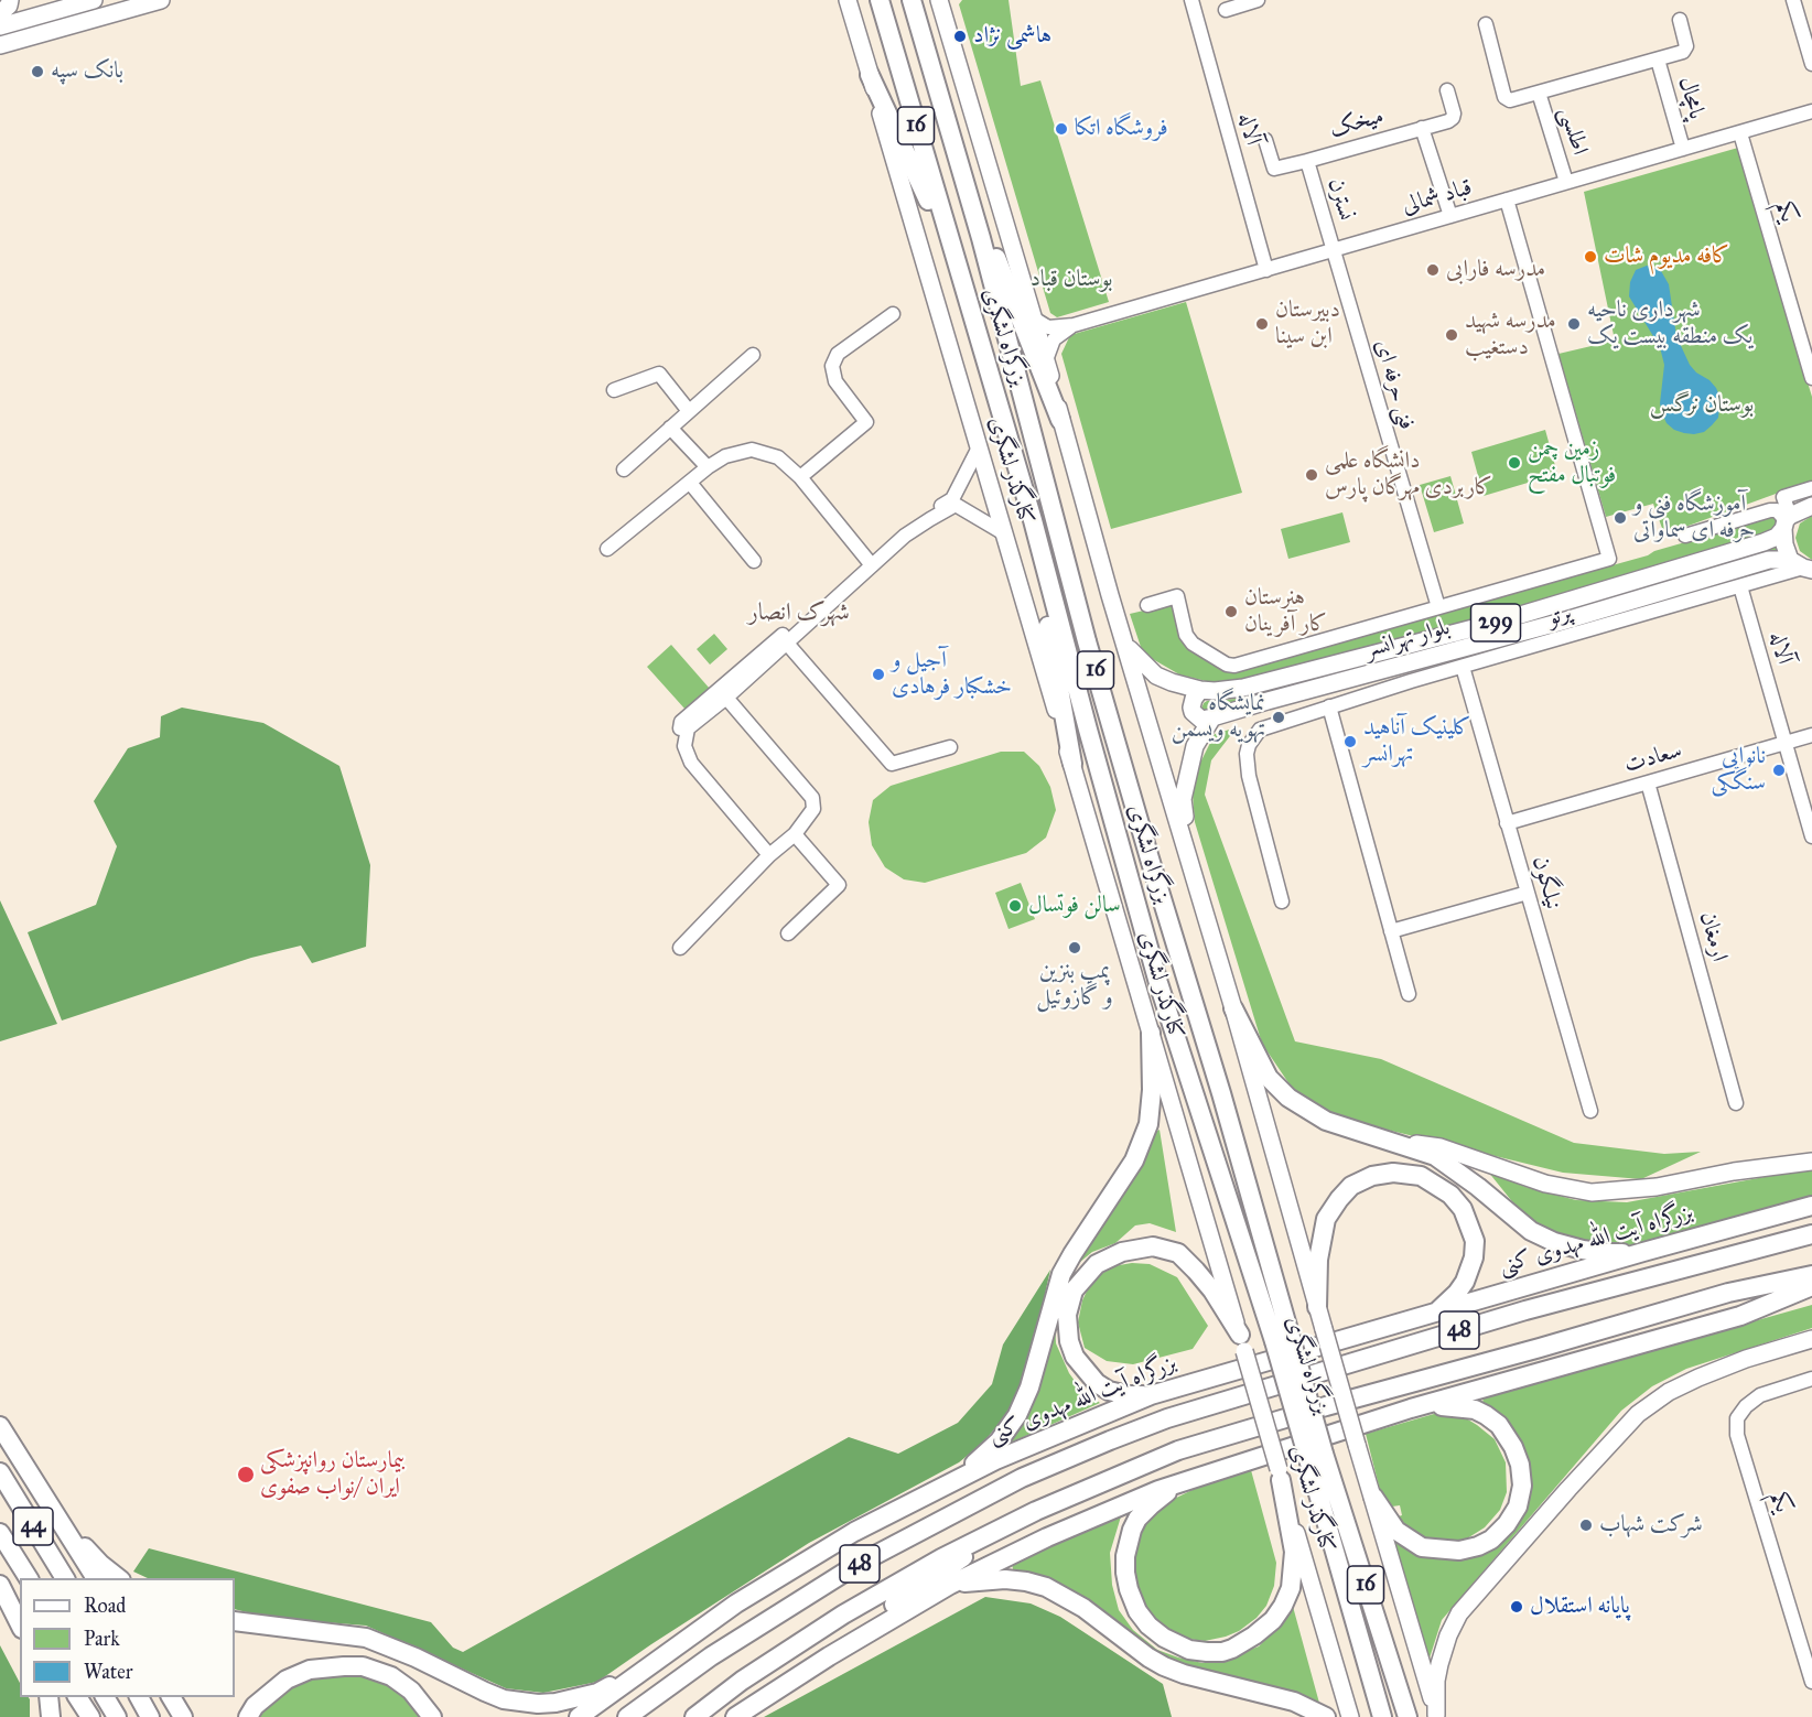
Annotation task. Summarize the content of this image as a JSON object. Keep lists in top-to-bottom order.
{
  "streets": {
    "highway": [
      "16",
      "بزرگراه لشگری",
      "بزرگراه آیت الله مهدوی کنی",
      "48",
      "44"
    ],
    "main road": ["کنارگذر لشگری", "299", "بلوار تهرانسر"],
    "street": [
      "پامچال",
      "میخک",
      "آلاله",
      "اطلسی",
      "قباد شمالی",
      "نسترن",
      "یکم",
      "فنی حرفه ای",
      "پرتو",
      "سعادت",
      "نیلگون",
      "ارمغان"
    ]
  },
  "crossings": [
    ["پامچال", "قباد شمالی"],
    ["میخک", "نسترن"],
    ["آلاله", "قباد شمالی"],
    ["آلاله", "پرتو"],
    ["آلاله", "سعادت"],
    ["اطلسی", "قباد شمالی"],
    ["قباد شمالی", "نسترن"],
    ["قباد شمالی", "یکم"],
    ["قباد شمالی", "فنی حرفه ای"],
    ["نسترن", "فنی حرفه ای"],
    ["پرتو", "بلوار تهرانسر"],
    ["پرتو", "نیلگون"],
    ["سعادت", "نیلگون"],
    ["سعادت", "ارمغان"]
  ],
  "districts": ["شهرک انصار"],
  "parks": ["بوستان قباد", "بوستان نرگس"],
  "places": [
    "هاشمی نژاد",
    "بانک سپه",
    "فروشگاه اتکا",
    "کافه مدیوم شات",
    "مدرسه فارابی",
    "دبیرستان ابن سینا",
    "شهرداری ناحیه یک منطقه بیست یک",
    "مدرسه شهید دستغیب",
    "زمین چمن فوتبال مفتح",
    "دانشگاه علمی کاربردی مهرگان پارس",
    "آموزشگاه فنی و حرفه ای سماواتی",
    "هنرستان کار آفرینان",
    "آجیل و خشکبار فرهادی",
    "نمایشگاه تهویه ویسمن",
    "کلینیک آناهید تهرانسر",
    "نانوایی سنگکی",
    "سالن فوتسال",
    "پمپ بنزین و گازوئیل",
    "بیمارستان روانپزشکی ایران /نواب صفوی",
    "شرکت شهاب",
    "پایانه استقلال"
  ],
  "legend": ["Road", "Park", "Water"]
}
